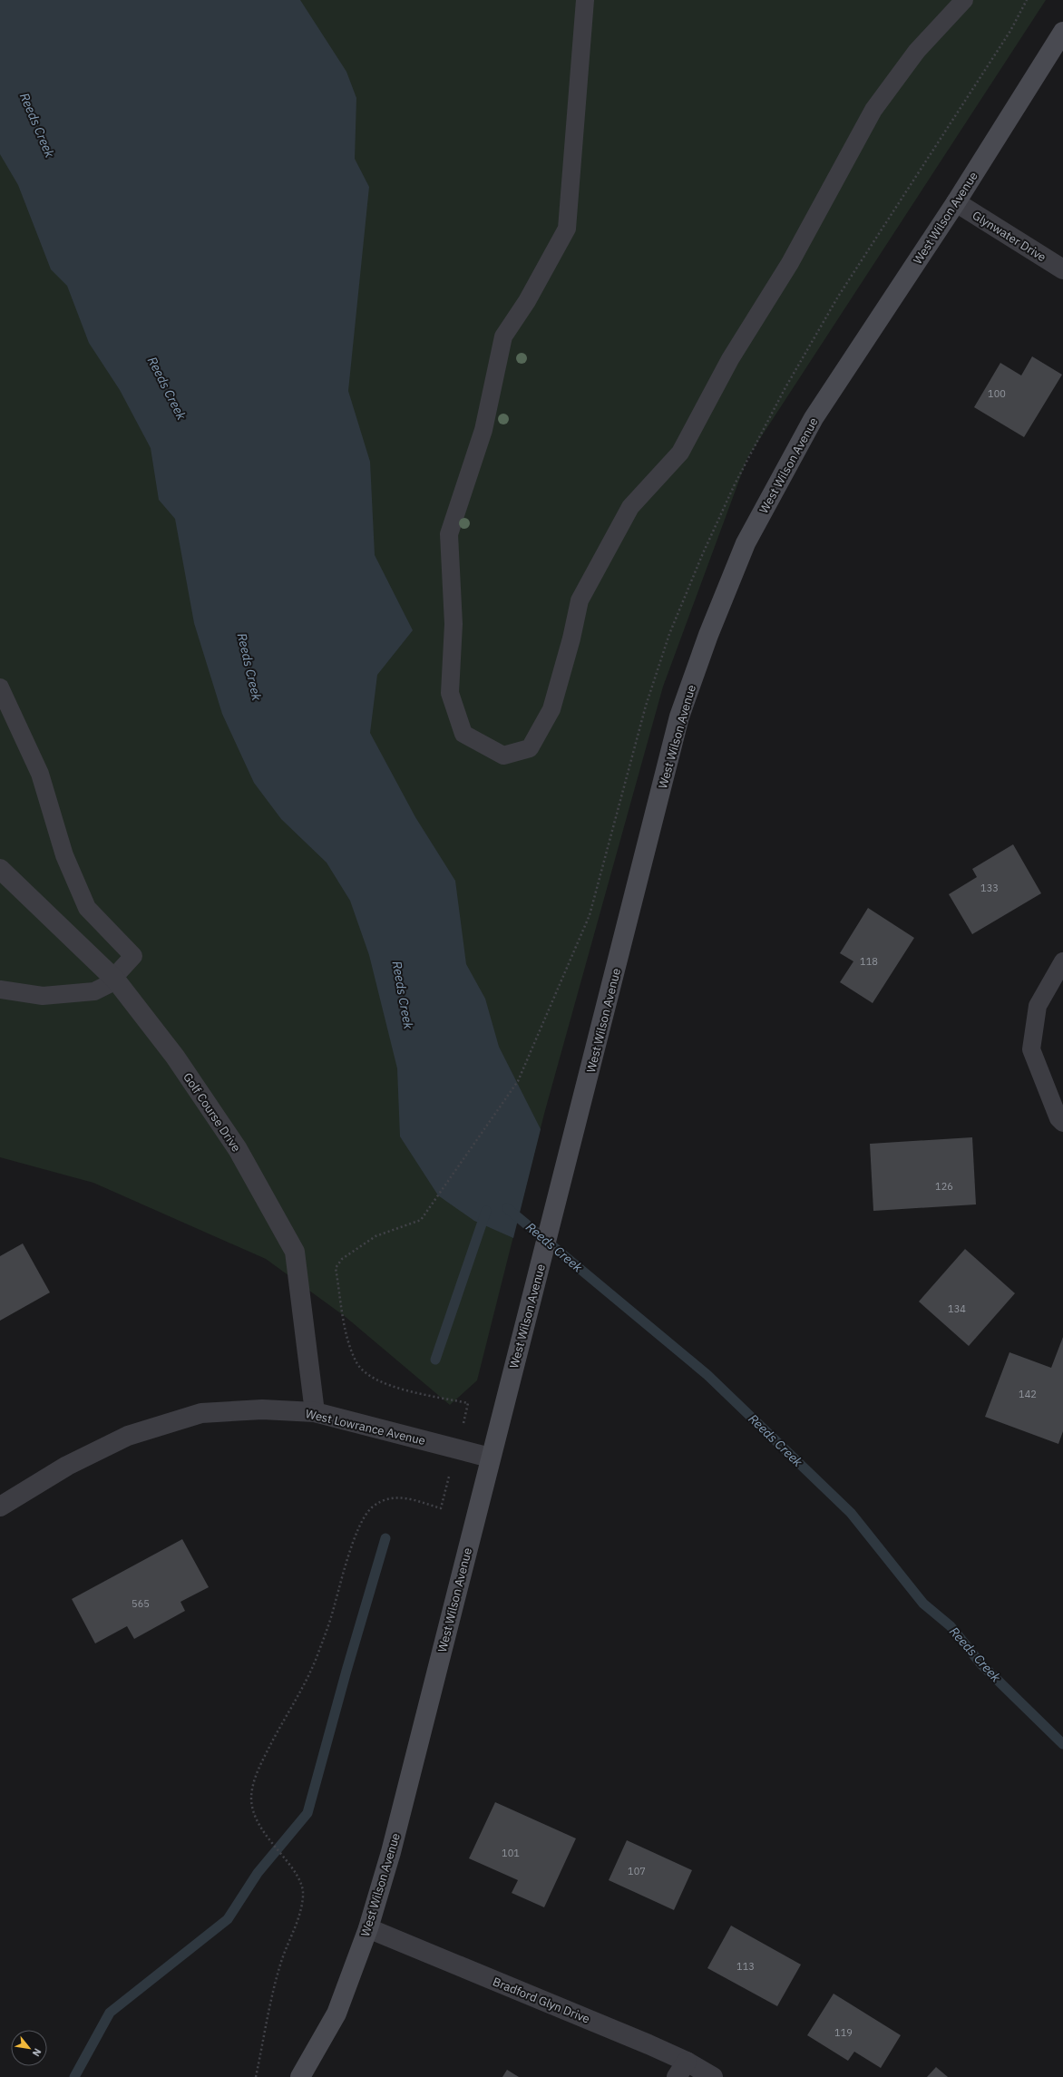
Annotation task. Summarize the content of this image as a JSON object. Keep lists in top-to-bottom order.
{
  "streets": {
    "street": [
      "West Wilson Avenue",
      "Glynwater Drive",
      "Golf Course Drive",
      "West Lowrance Avenue",
      "Bradford Glyn Drive"
    ]
  },
  "crossings": [
    ["West Wilson Avenue", "Glynwater Drive"],
    ["West Wilson Avenue", "West Lowrance Avenue"],
    ["West Wilson Avenue", "Bradford Glyn Drive"],
    ["Golf Course Drive", "West Lowrance Avenue"]
  ],
  "water": ["Reeds Creek"],
  "house_numbers": [
    "100",
    "133",
    "118",
    "126",
    "134",
    "142",
    "565",
    "101",
    "107",
    "113",
    "119"
  ],
  "north": "bottom right"
}
